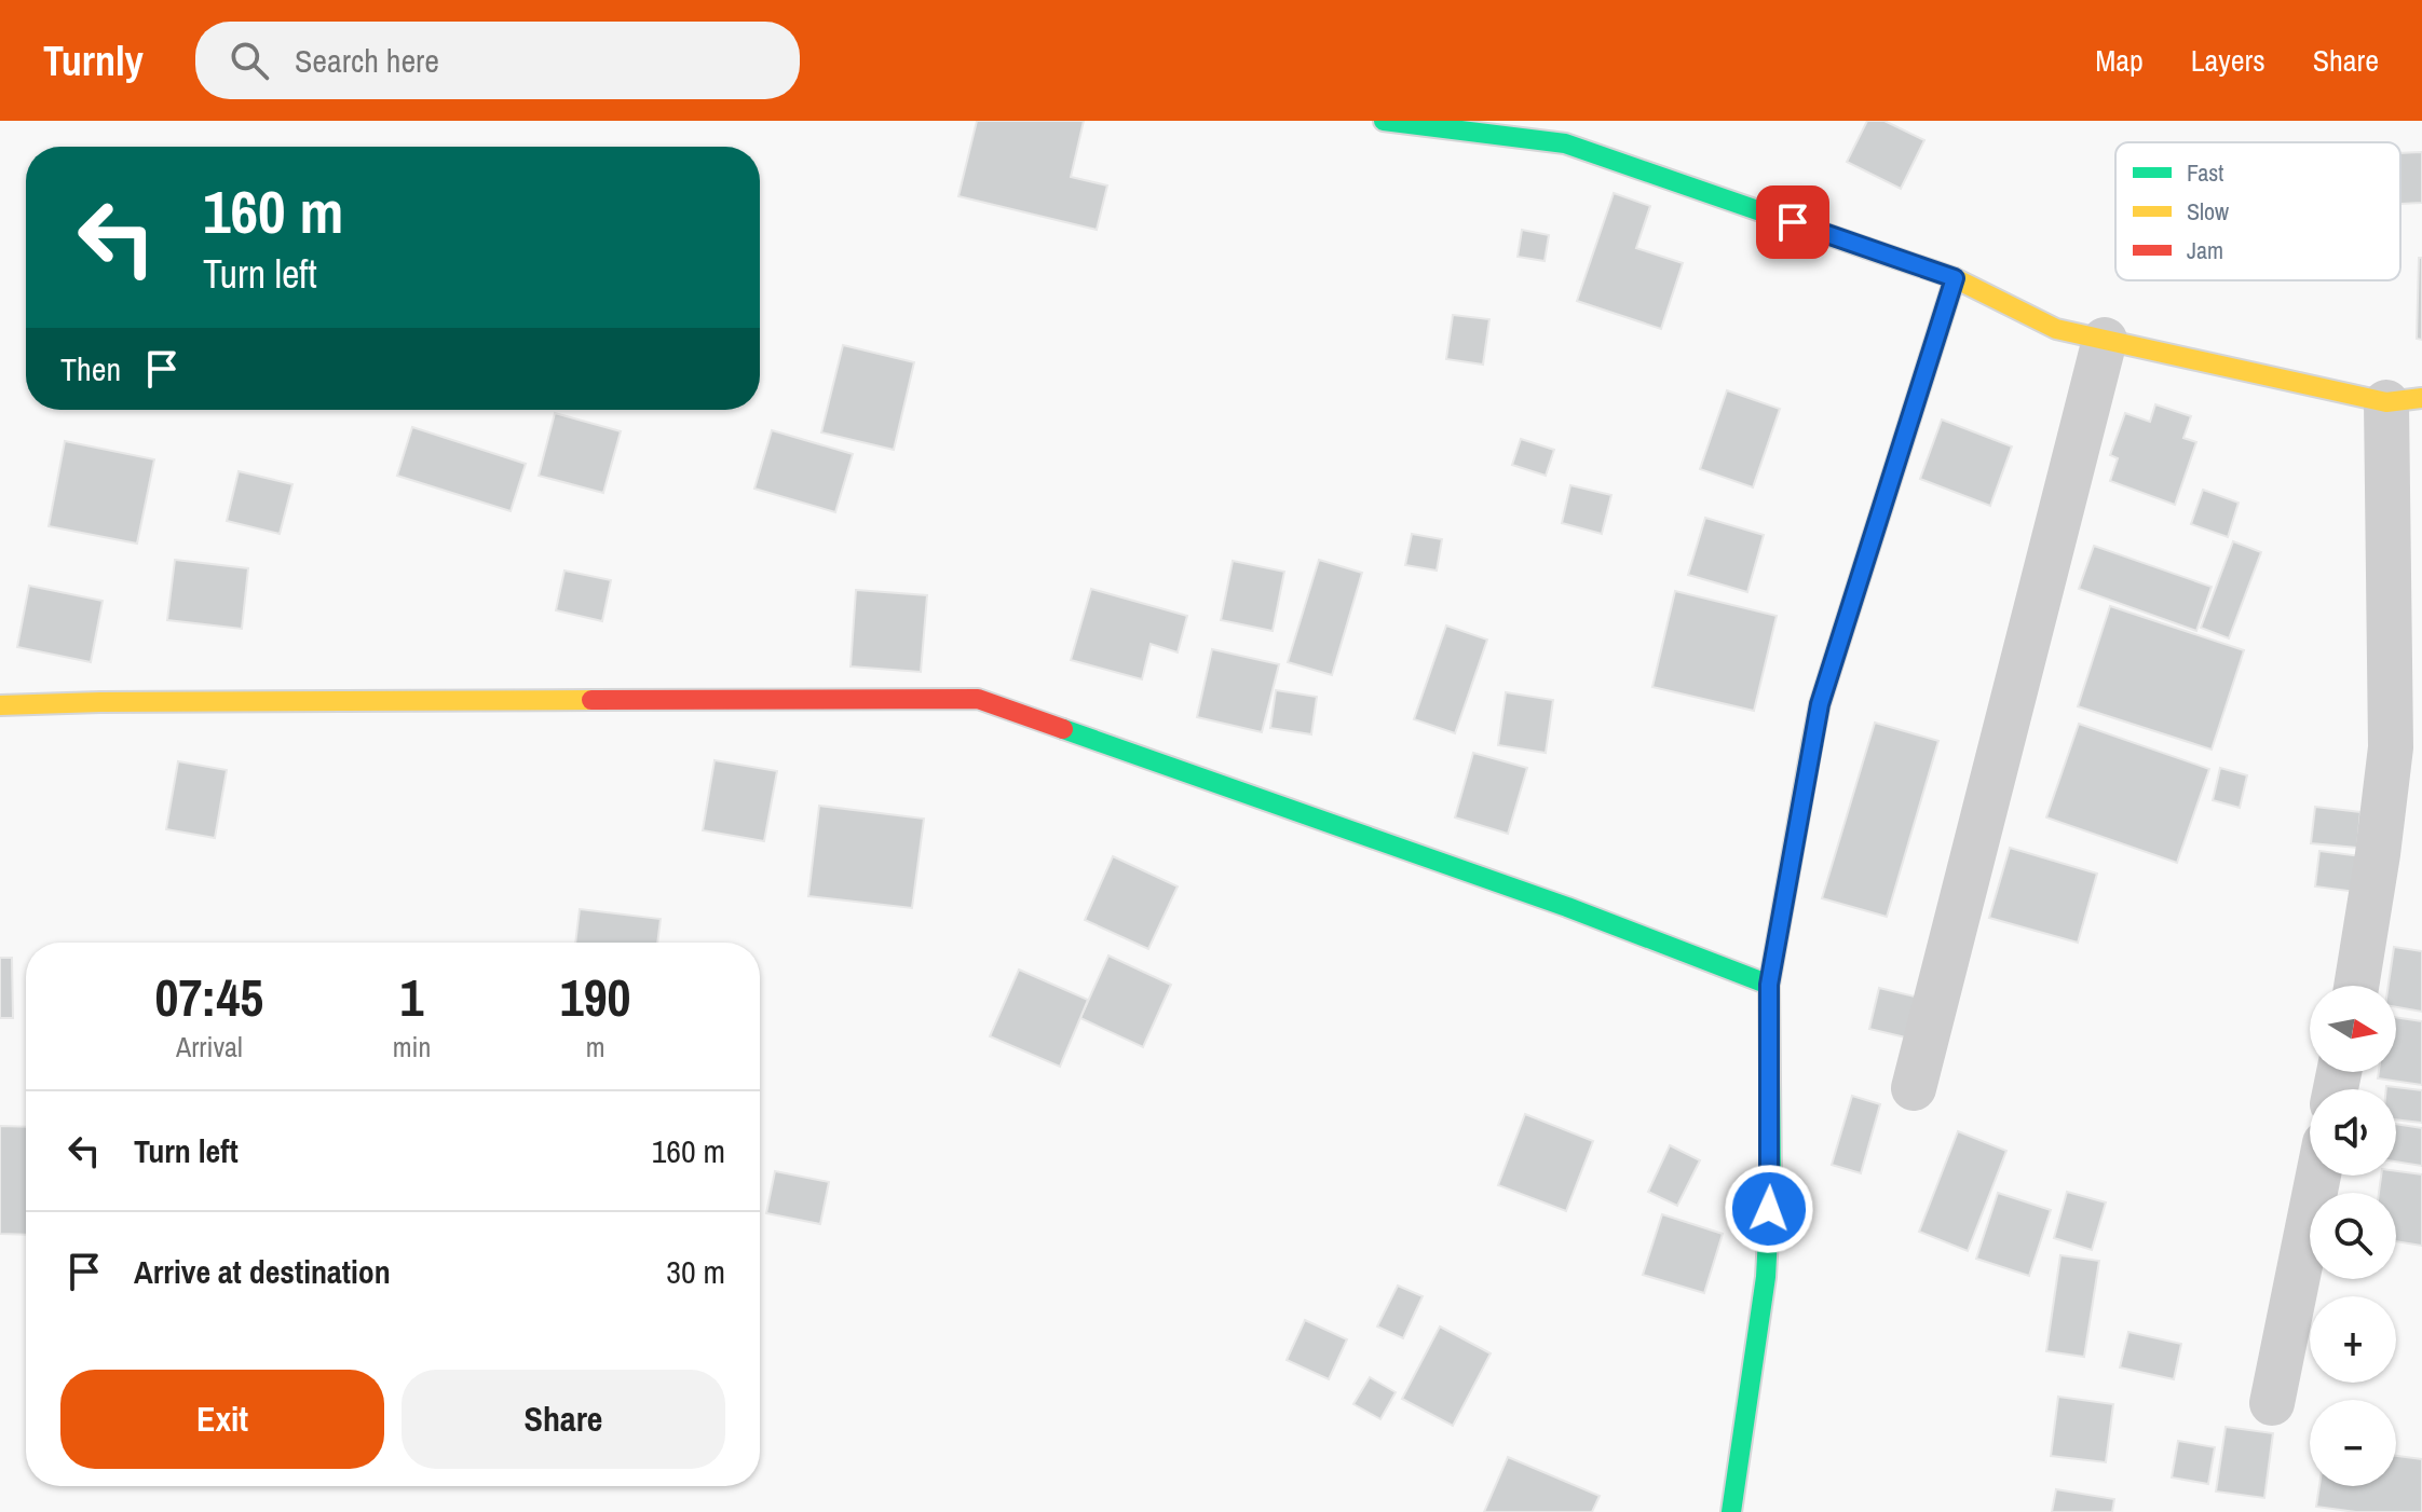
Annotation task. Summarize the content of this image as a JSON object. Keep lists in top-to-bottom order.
{
  "legend": ["Fast", "Slow", "Jam"],
  "north": "right",
  "page": {
    "header": "Turnly",
    "search": "Search here",
    "nav": ["Map", "Layers", "Share"],
    "turn": ["160 m", "Turn left"],
    "then": "Then",
    "eta": [
      "07:45",
      "Arrival",
      "1",
      "min",
      "190",
      "m"
    ],
    "map_buttons": ["+", "−"],
    "list": [
      {
        "name": "Turn left",
        "value": "160 m"
      },
      {
        "name": "Arrive at destination",
        "value": "30 m"
      }
    ],
    "buttons": ["Exit", "Share"]
  }
}
